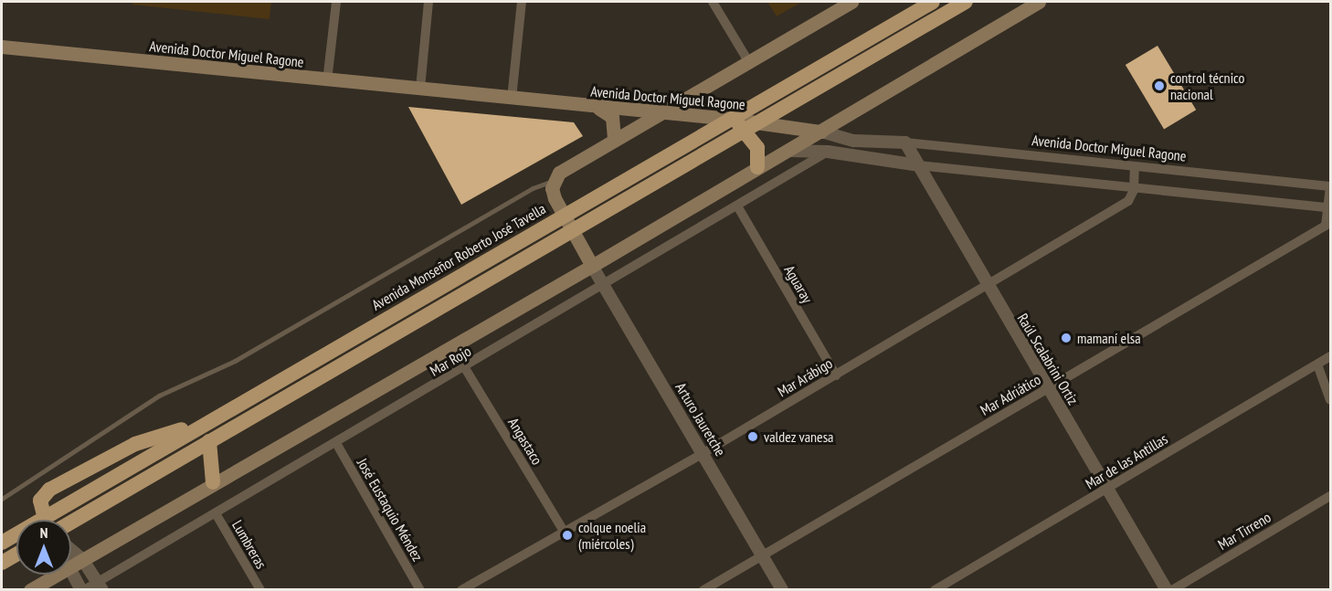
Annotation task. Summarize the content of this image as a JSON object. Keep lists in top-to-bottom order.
{
  "streets": {
    "highway": ["Avenida Monseñor Roberto José Tavella"],
    "main road": ["Avenida Doctor Miguel Ragone"],
    "street": [
      "Aguaray",
      "Raúl Scalabrini Ortiz",
      "Mar Rojo",
      "Mar Arábigo",
      "Mar Adriático",
      "Arturo Jauretche",
      "Angastaco",
      "Mar de las Antillas",
      "José Eustaquio Méndez",
      "Mar Tirreno",
      "Lumbreras"
    ]
  },
  "crossings": [
    ["Avenida Doctor Miguel Ragone", "Avenida Monseñor Roberto José Tavella"],
    ["Avenida Doctor Miguel Ragone", "Raúl Scalabrini Ortiz"],
    ["Avenida Doctor Miguel Ragone", "Mar Adriático"],
    ["Aguaray", "Mar Rojo"],
    ["Aguaray", "Mar Arábigo"],
    ["Raúl Scalabrini Ortiz", "Mar Arábigo"],
    ["Raúl Scalabrini Ortiz", "Mar Adriático"],
    ["Raúl Scalabrini Ortiz", "Mar de las Antillas"],
    ["Mar Rojo", "Arturo Jauretche"],
    ["Mar Rojo", "Angastaco"],
    ["Mar Rojo", "José Eustaquio Méndez"],
    ["Mar Rojo", "Lumbreras"],
    ["Mar Arábigo", "Arturo Jauretche"],
    ["Mar Arábigo", "Angastaco"],
    ["Mar Adriático", "Arturo Jauretche"]
  ],
  "places": [
    "control técnico nacional",
    "mamaní elsa",
    "valdez vanesa",
    "colque noelia (miércoles)"
  ],
  "north": "top"
}
